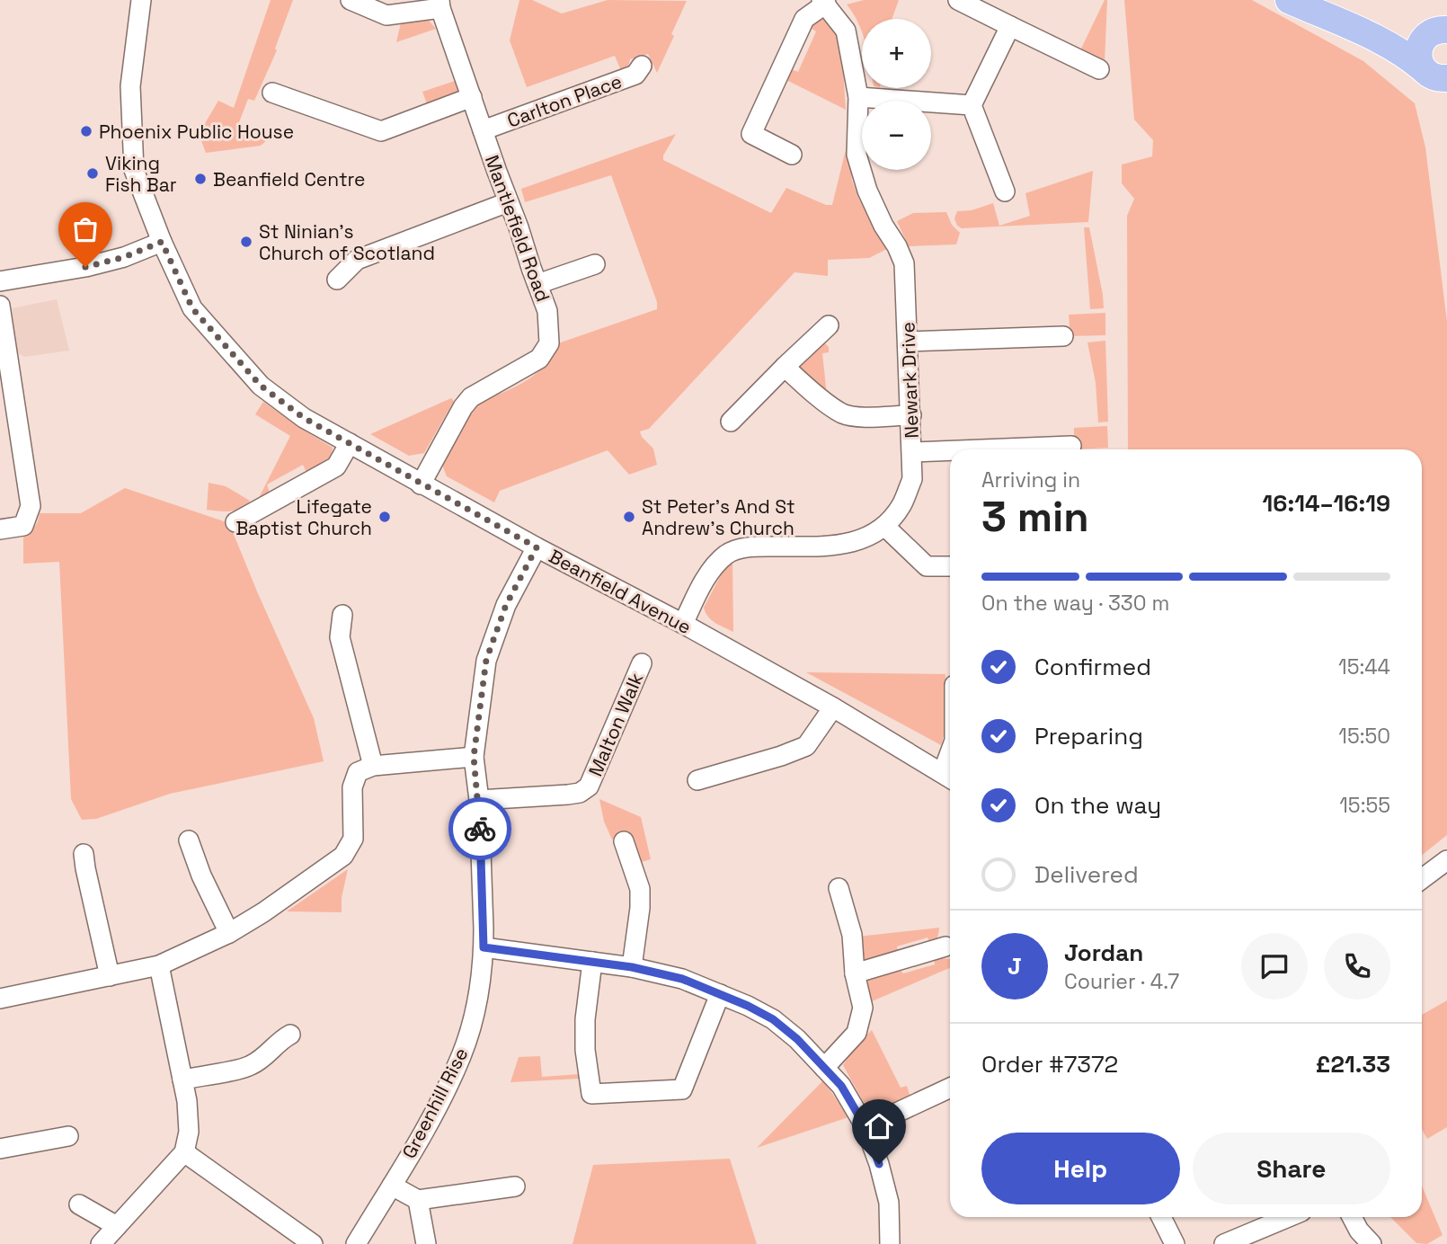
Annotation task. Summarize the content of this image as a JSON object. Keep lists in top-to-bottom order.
{
  "streets": {
    "street": [
      "Carlton Place",
      "Mantlefield Road",
      "Newark Drive",
      "Beanfield Avenue",
      "Malton Walk",
      "Greenhill Rise"
    ]
  },
  "crossings": [
    ["Carlton Place", "Mantlefield Road"],
    ["Mantlefield Road", "Beanfield Avenue"],
    ["Newark Drive", "Beanfield Avenue"],
    ["Beanfield Avenue", "Greenhill Rise"],
    ["Malton Walk", "Greenhill Rise"]
  ],
  "places": [
    "Phoenix Public House",
    "Viking Fish Bar",
    "Beanfield Centre",
    "St Ninian's Church of Scotland",
    "Lifegate Baptist Church",
    "St Peter's And St Andrew's Church"
  ],
  "page": {
    "map_buttons": ["+", "−"],
    "heading": ["3 min", "Arriving in", "16:14–16:19"],
    "panel": [
      "Jordan",
      "Courier · 4.7",
      "Order #7372",
      "£21.33"
    ],
    "bar": "On the way · 330 m",
    "list": [
      ["Confirmed", "15:44"],
      ["Preparing", "15:50"],
      ["On the way", "15:55"],
      "Delivered"
    ],
    "round": "J",
    "buttons": ["Help", "Share"]
  }
}
